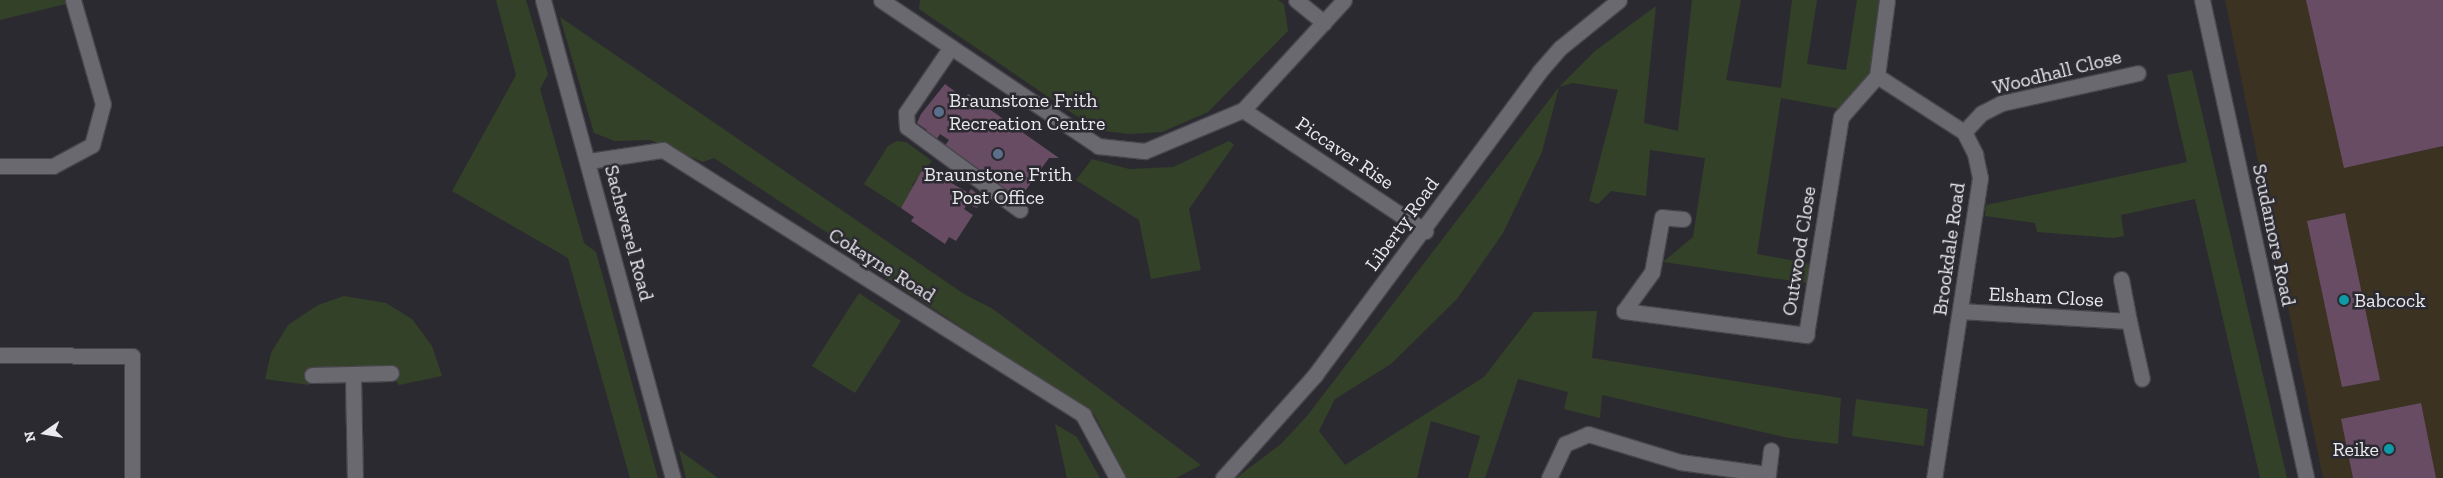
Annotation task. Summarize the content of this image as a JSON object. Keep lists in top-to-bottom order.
{
  "streets": {
    "street": [
      "Woodhall Close",
      "Piccaver Rise",
      "Liberty Road",
      "Sacheverel Road",
      "Scudamore Road",
      "Brookdale Road",
      "Outwood Close",
      "Cokayne Road",
      "Elsham Close"
    ]
  },
  "crossings": [
    ["Woodhall Close", "Brookdale Road"],
    ["Piccaver Rise", "Liberty Road"],
    ["Sacheverel Road", "Cokayne Road"],
    ["Brookdale Road", "Outwood Close"],
    ["Brookdale Road", "Elsham Close"]
  ],
  "places": [
    "Braunstone Frith Recreation Centre",
    "Braunstone Frith Post Office",
    "Babcock",
    "Reike"
  ],
  "north": "left"
}
